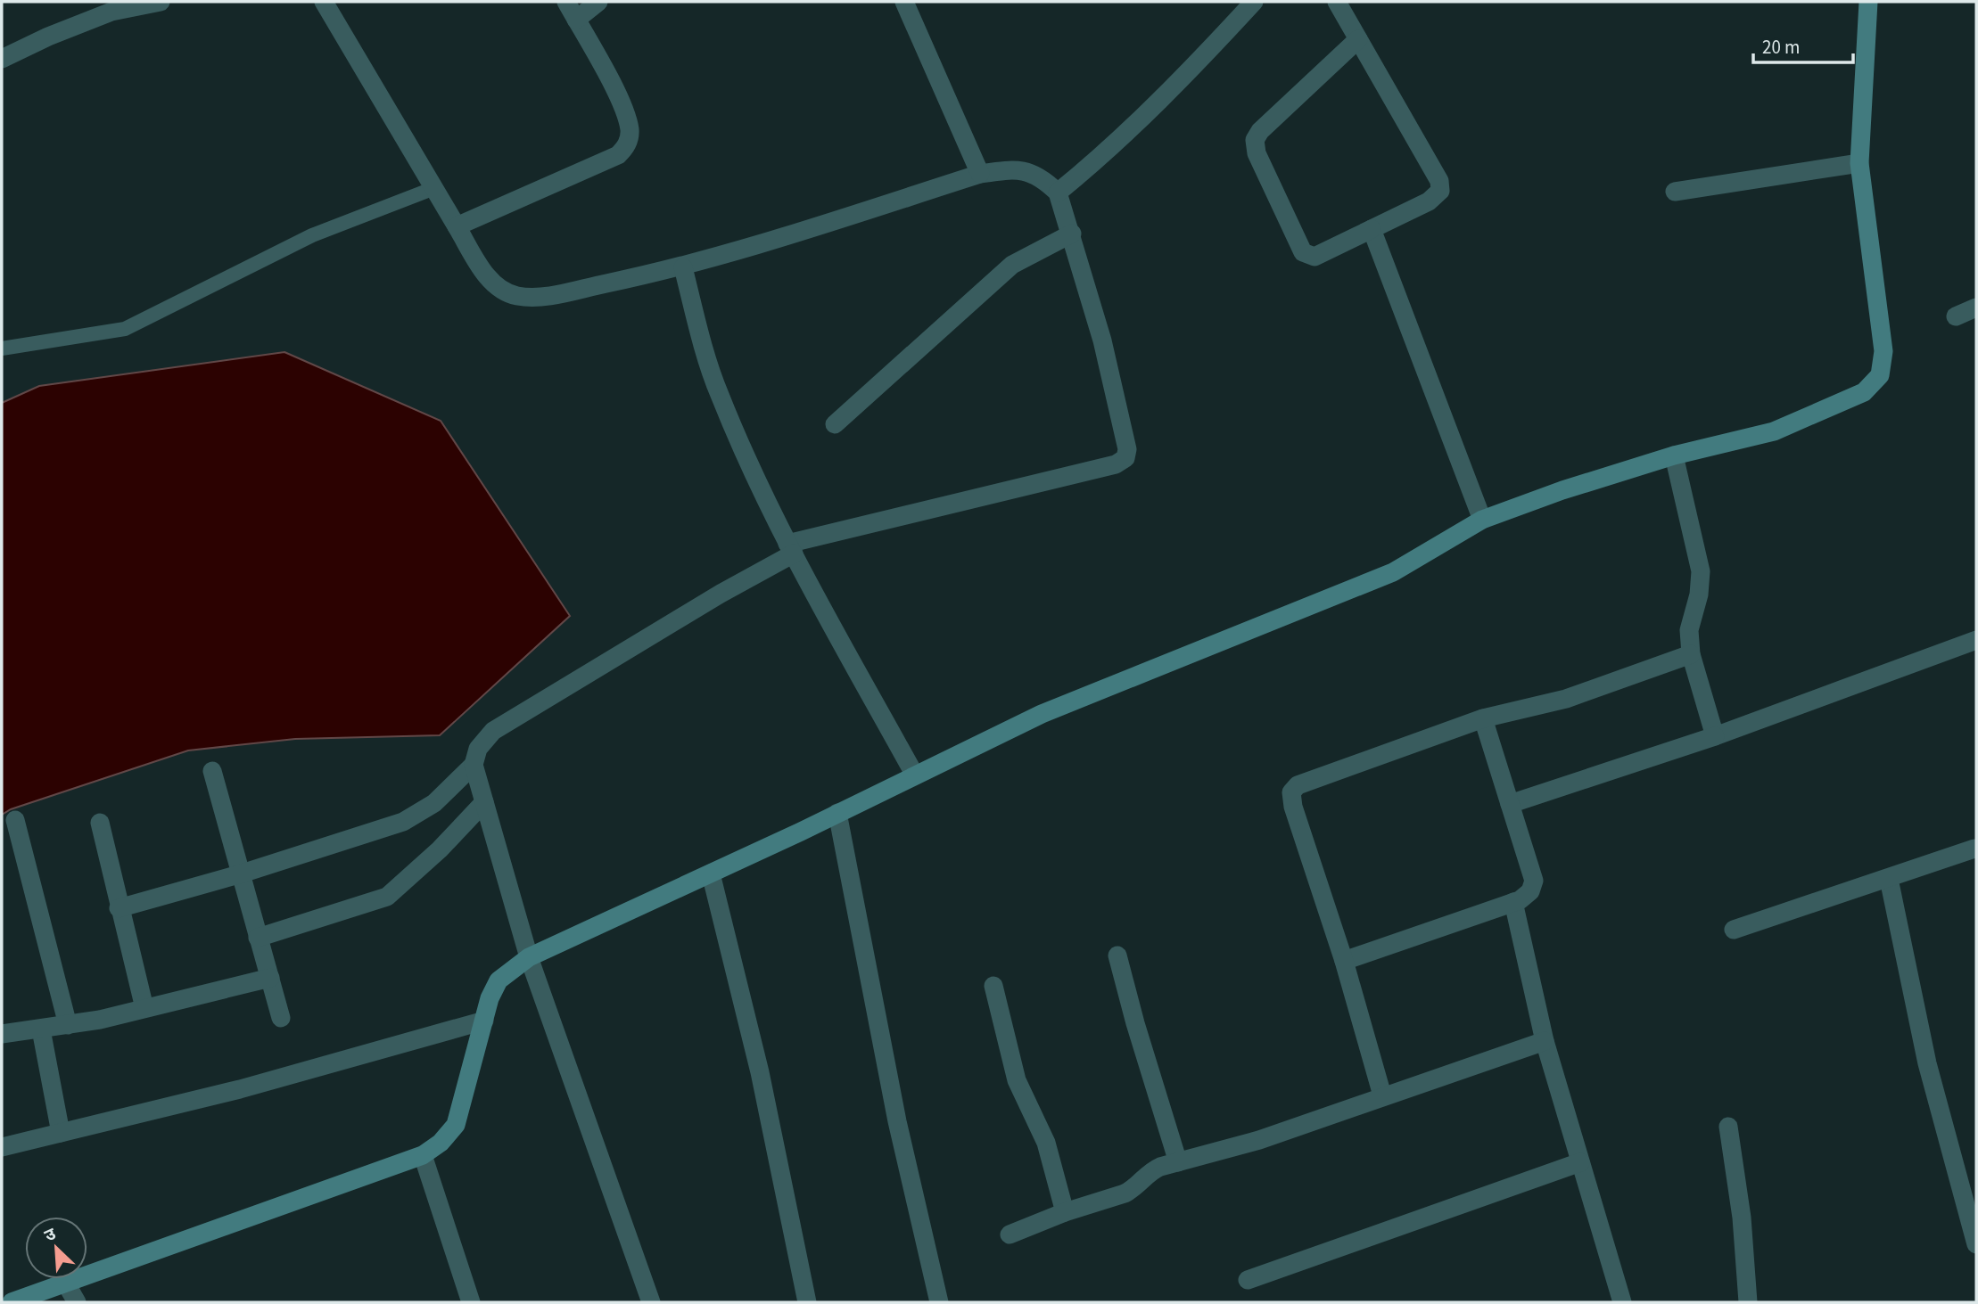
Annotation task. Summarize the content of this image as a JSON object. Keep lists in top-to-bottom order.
{
  "scale_bar": "20 m",
  "north": "top left"
}
